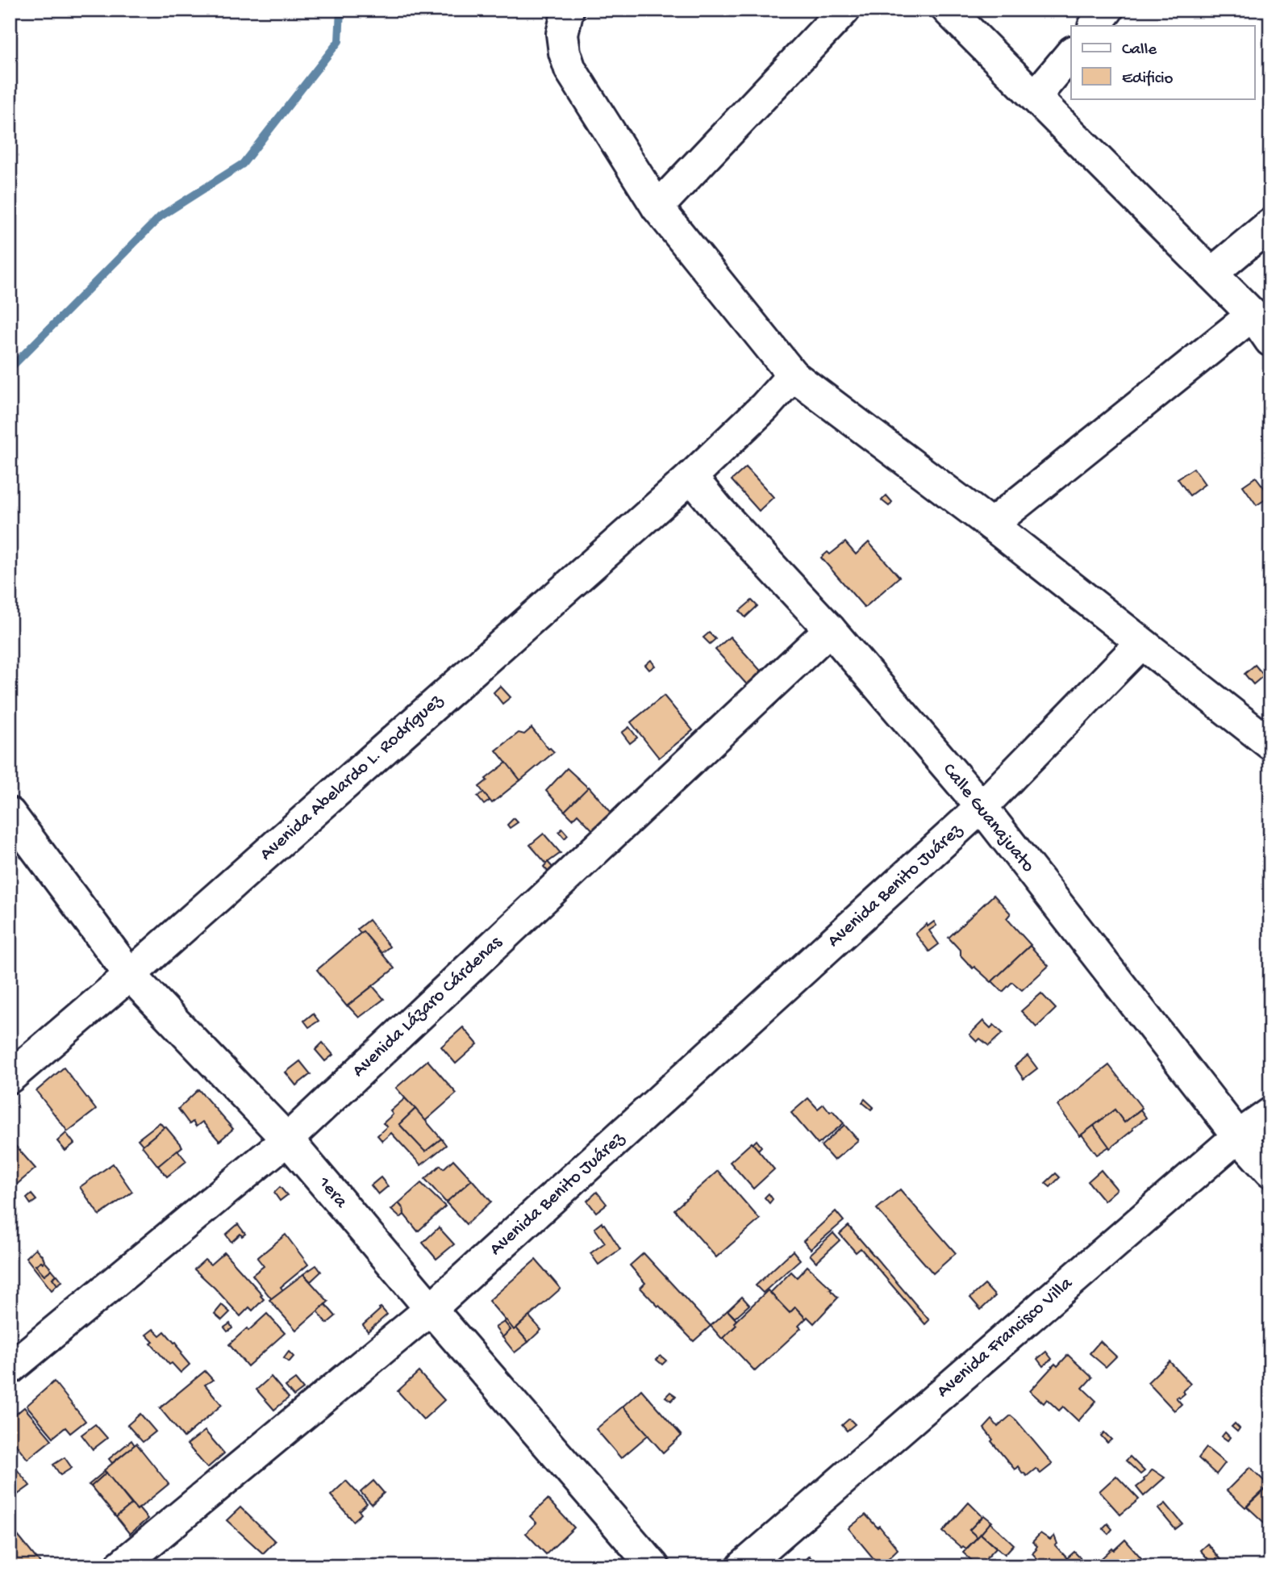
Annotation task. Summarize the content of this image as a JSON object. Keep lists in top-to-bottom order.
{
  "streets": {
    "street": [
      "Avenida Abelardo L. Rodríguez",
      "Calle Guanajuato",
      "Avenida Benito Juárez",
      "Avenida Lázaro Cárdenas",
      "1era",
      "Avenida Francisco Villa"
    ]
  },
  "crossings": [
    ["Avenida Abelardo L. Rodríguez", "Calle Guanajuato"],
    ["Avenida Abelardo L. Rodríguez", "1era"],
    ["Calle Guanajuato", "Avenida Benito Juárez"],
    ["Calle Guanajuato", "Avenida Lázaro Cárdenas"],
    ["Calle Guanajuato", "Avenida Francisco Villa"],
    ["Avenida Benito Juárez", "1era"],
    ["Avenida Lázaro Cárdenas", "1era"]
  ],
  "legend": ["Calle", "Edificio"]
}
